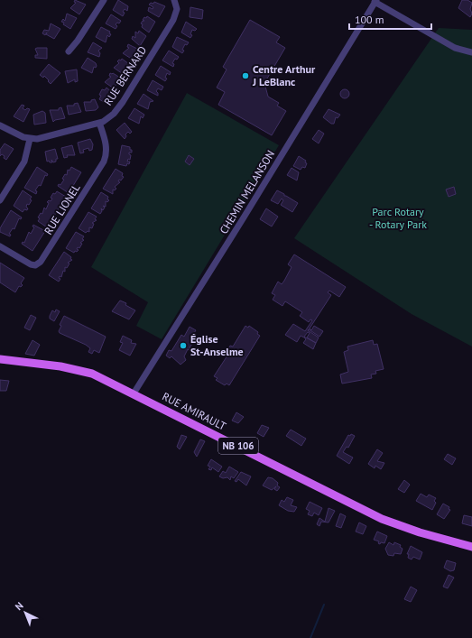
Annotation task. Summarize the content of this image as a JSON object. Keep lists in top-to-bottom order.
{
  "streets": {
    "main road": ["RUE AMIRAULT", "NB 106"],
    "street": ["RUE BERNARD", "CHEMIN MELANSON", "RUE LIONEL"]
  },
  "crossings": [
    ["RUE BERNARD", "RUE LIONEL"],
    ["CHEMIN MELANSON", "RUE AMIRAULT"]
  ],
  "parks": ["Parc Rotary - Rotary Park"],
  "places": ["Centre Arthur J LeBlanc", "Église St-Anselme"],
  "scale_bar": "100 m",
  "north": "top left"
}
